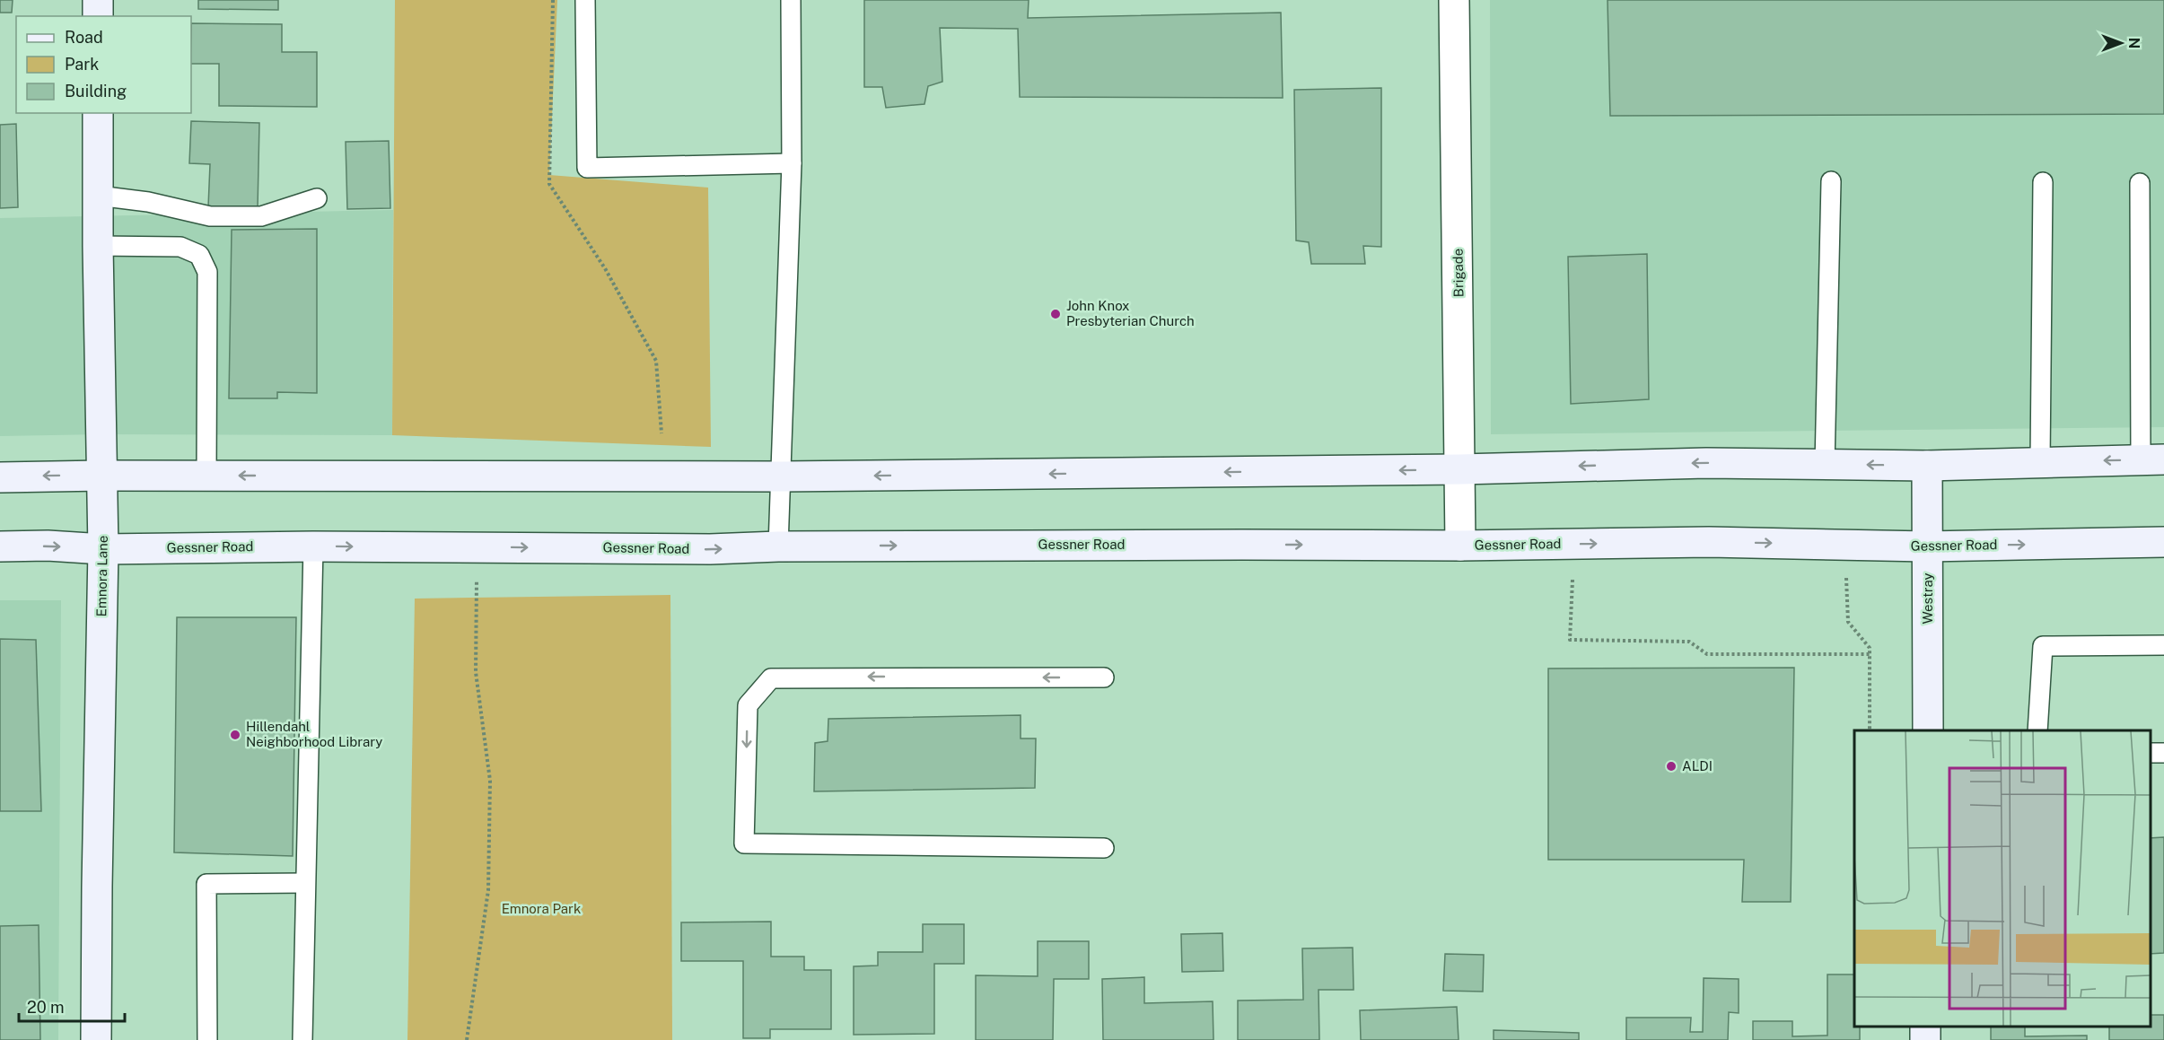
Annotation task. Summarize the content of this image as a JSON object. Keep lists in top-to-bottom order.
{
  "streets": {
    "main road": ["Gessner Road", "Emnora Lane", "Westray"],
    "street": ["Brigade"]
  },
  "crossings": [
    ["Brigade", "Gessner Road"],
    ["Gessner Road", "Emnora Lane"],
    ["Gessner Road", "Westray"]
  ],
  "parks": ["Emnora Park"],
  "places": ["John Knox Presbyterian Church", "Hillendahl Neighborhood Library", "ALDI"],
  "legend": ["Road", "Park", "Building"],
  "scale_bar": "20 m",
  "north": "right"
}
